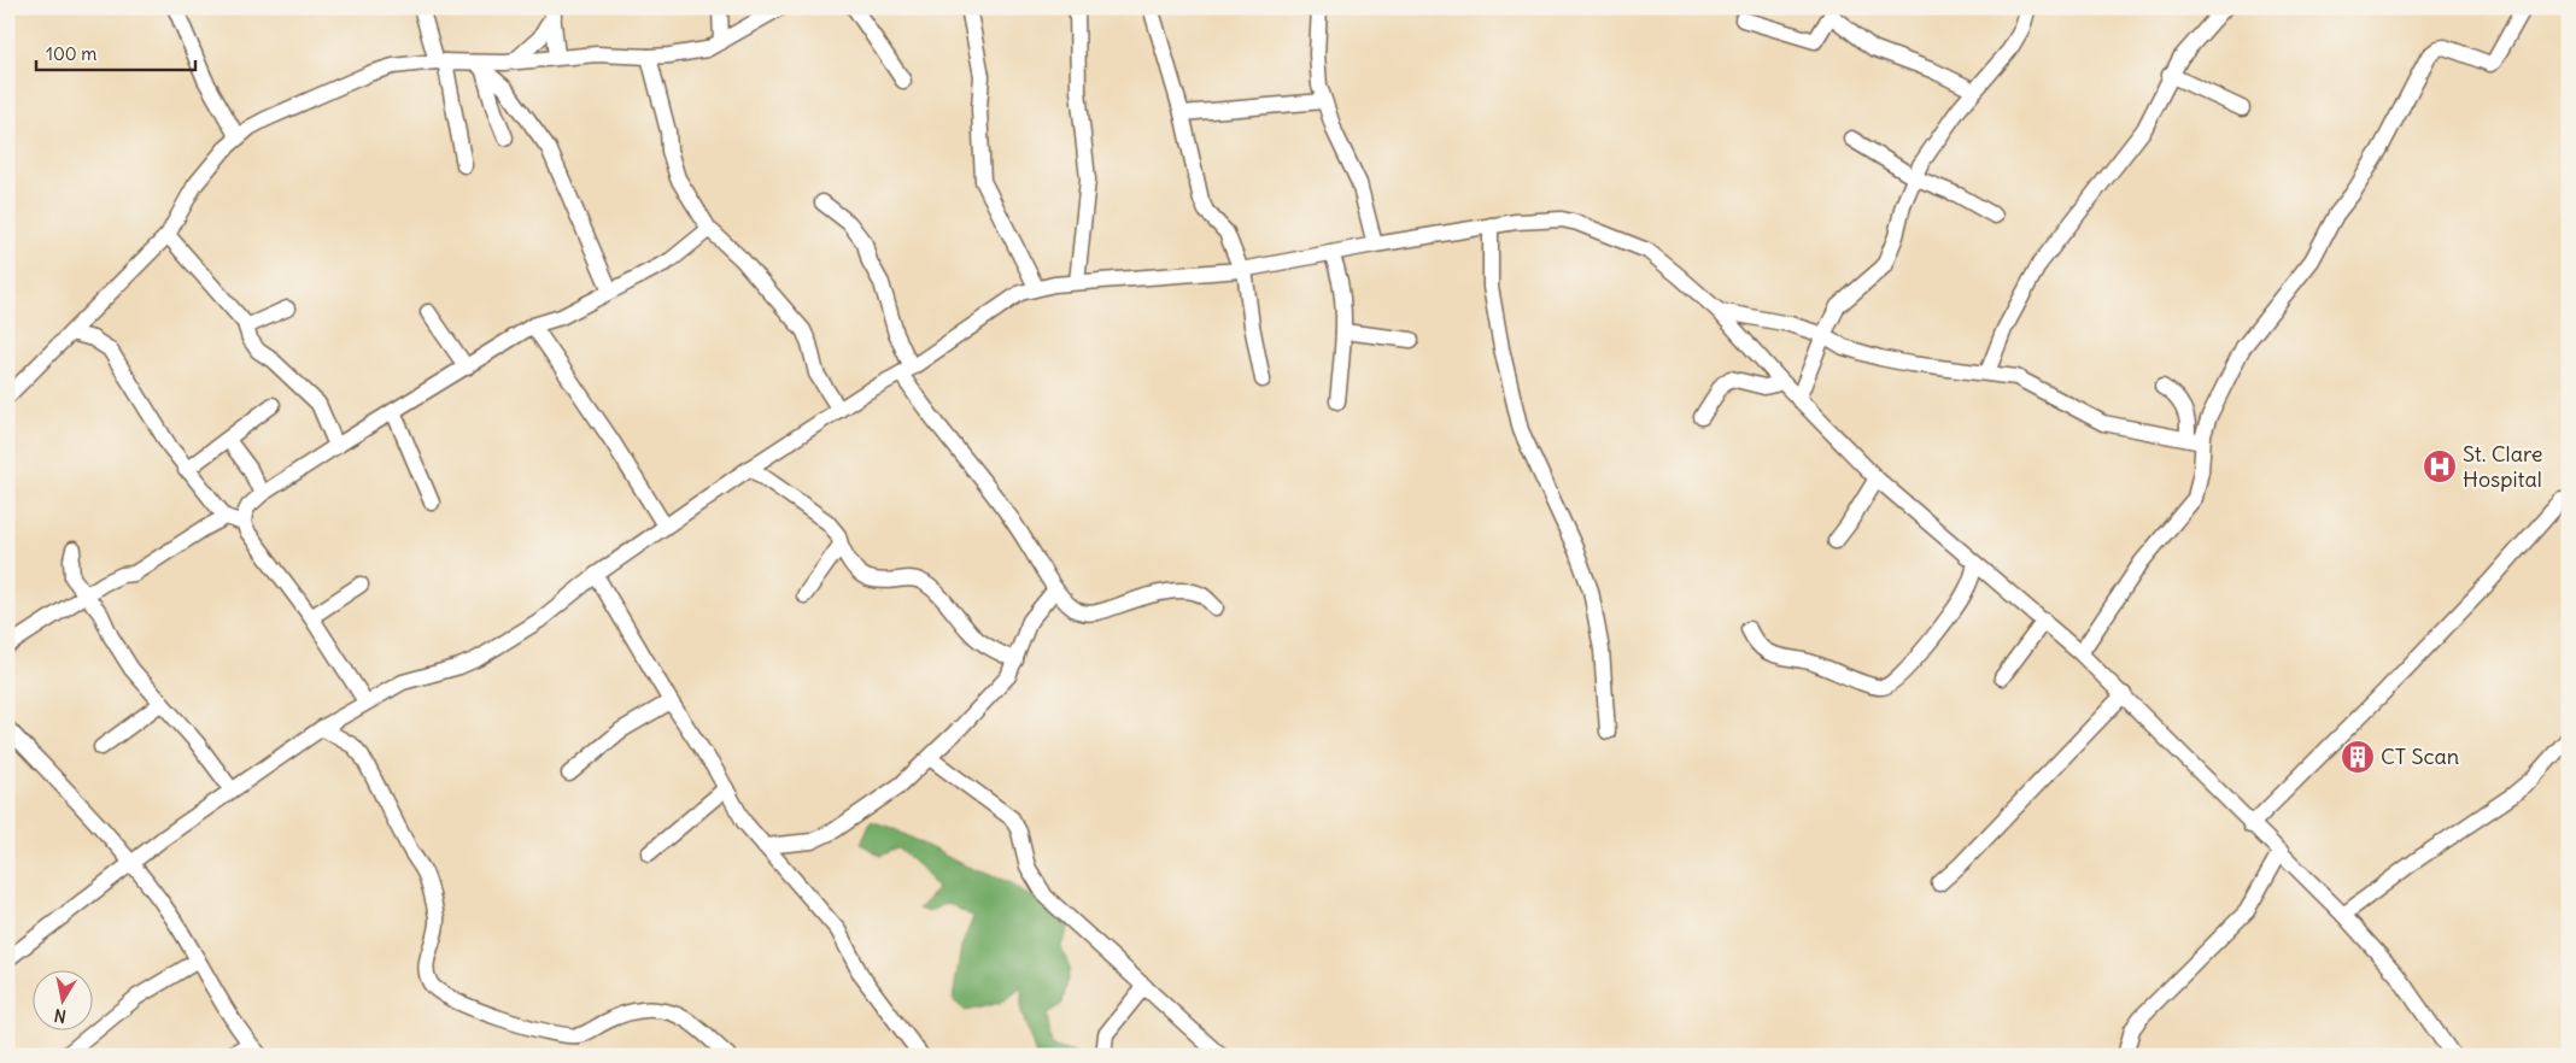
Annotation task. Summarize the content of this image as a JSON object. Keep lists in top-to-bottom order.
{
  "places": {
    "hospital": ["St. Clare Hospital"],
    "building": ["CT Scan"]
  },
  "scale_bar": "100 m",
  "north": "bottom"
}
